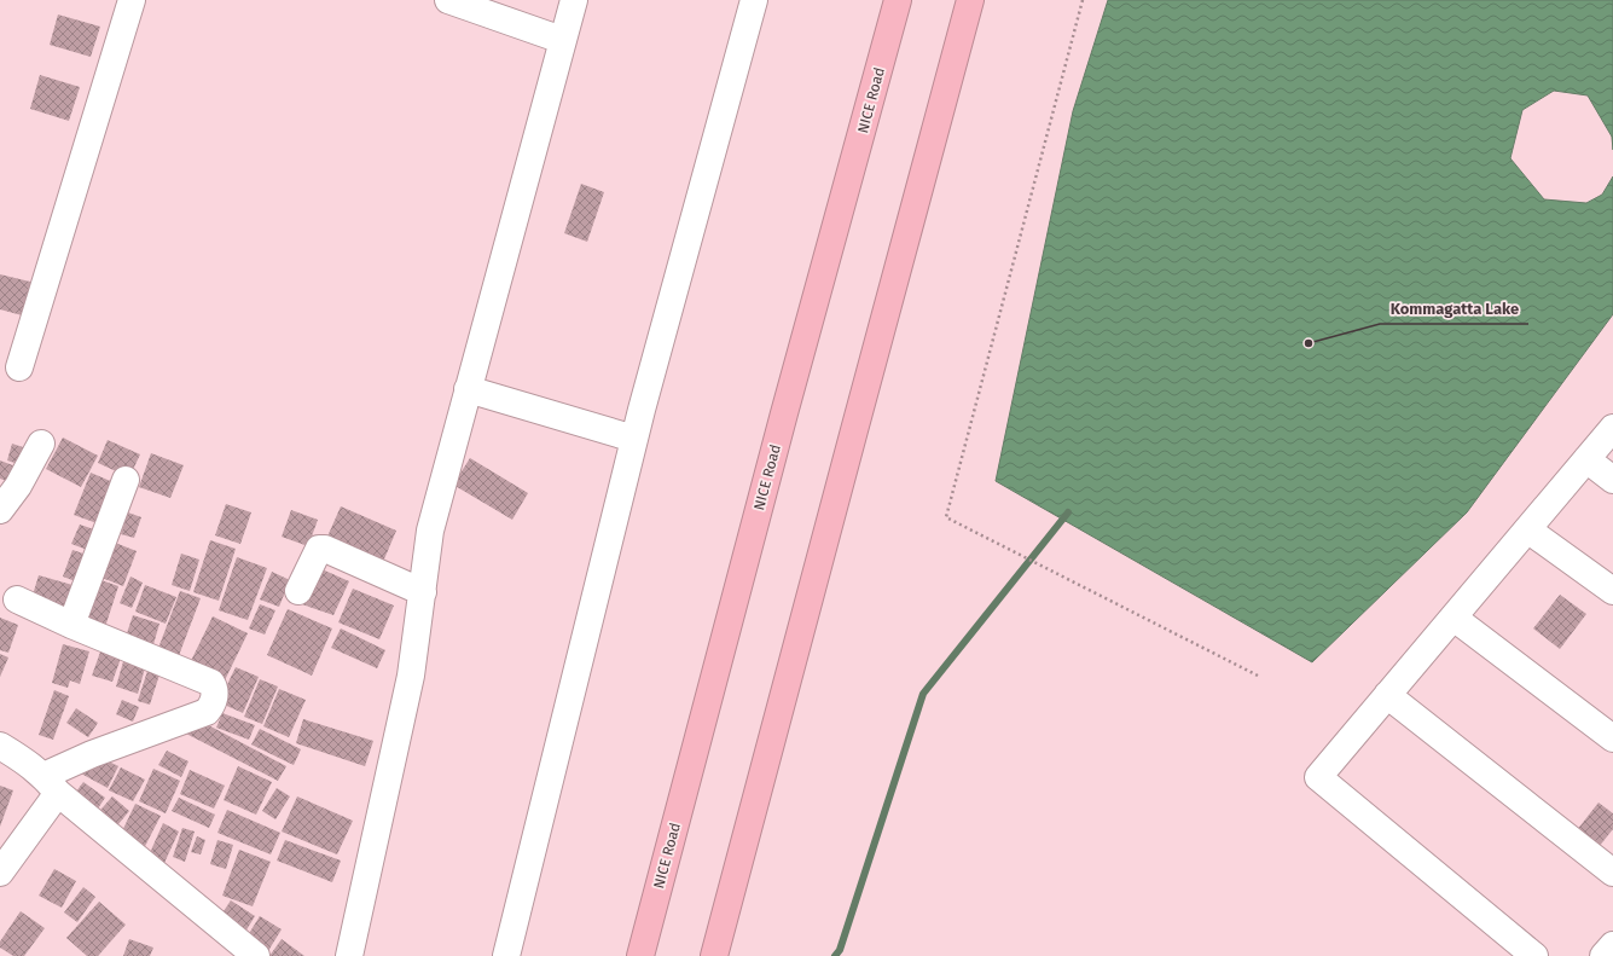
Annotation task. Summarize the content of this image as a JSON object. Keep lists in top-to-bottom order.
{
  "streets": {
    "highway": ["NICE Road"]
  },
  "places": ["Kommagatta Lake"]
}
